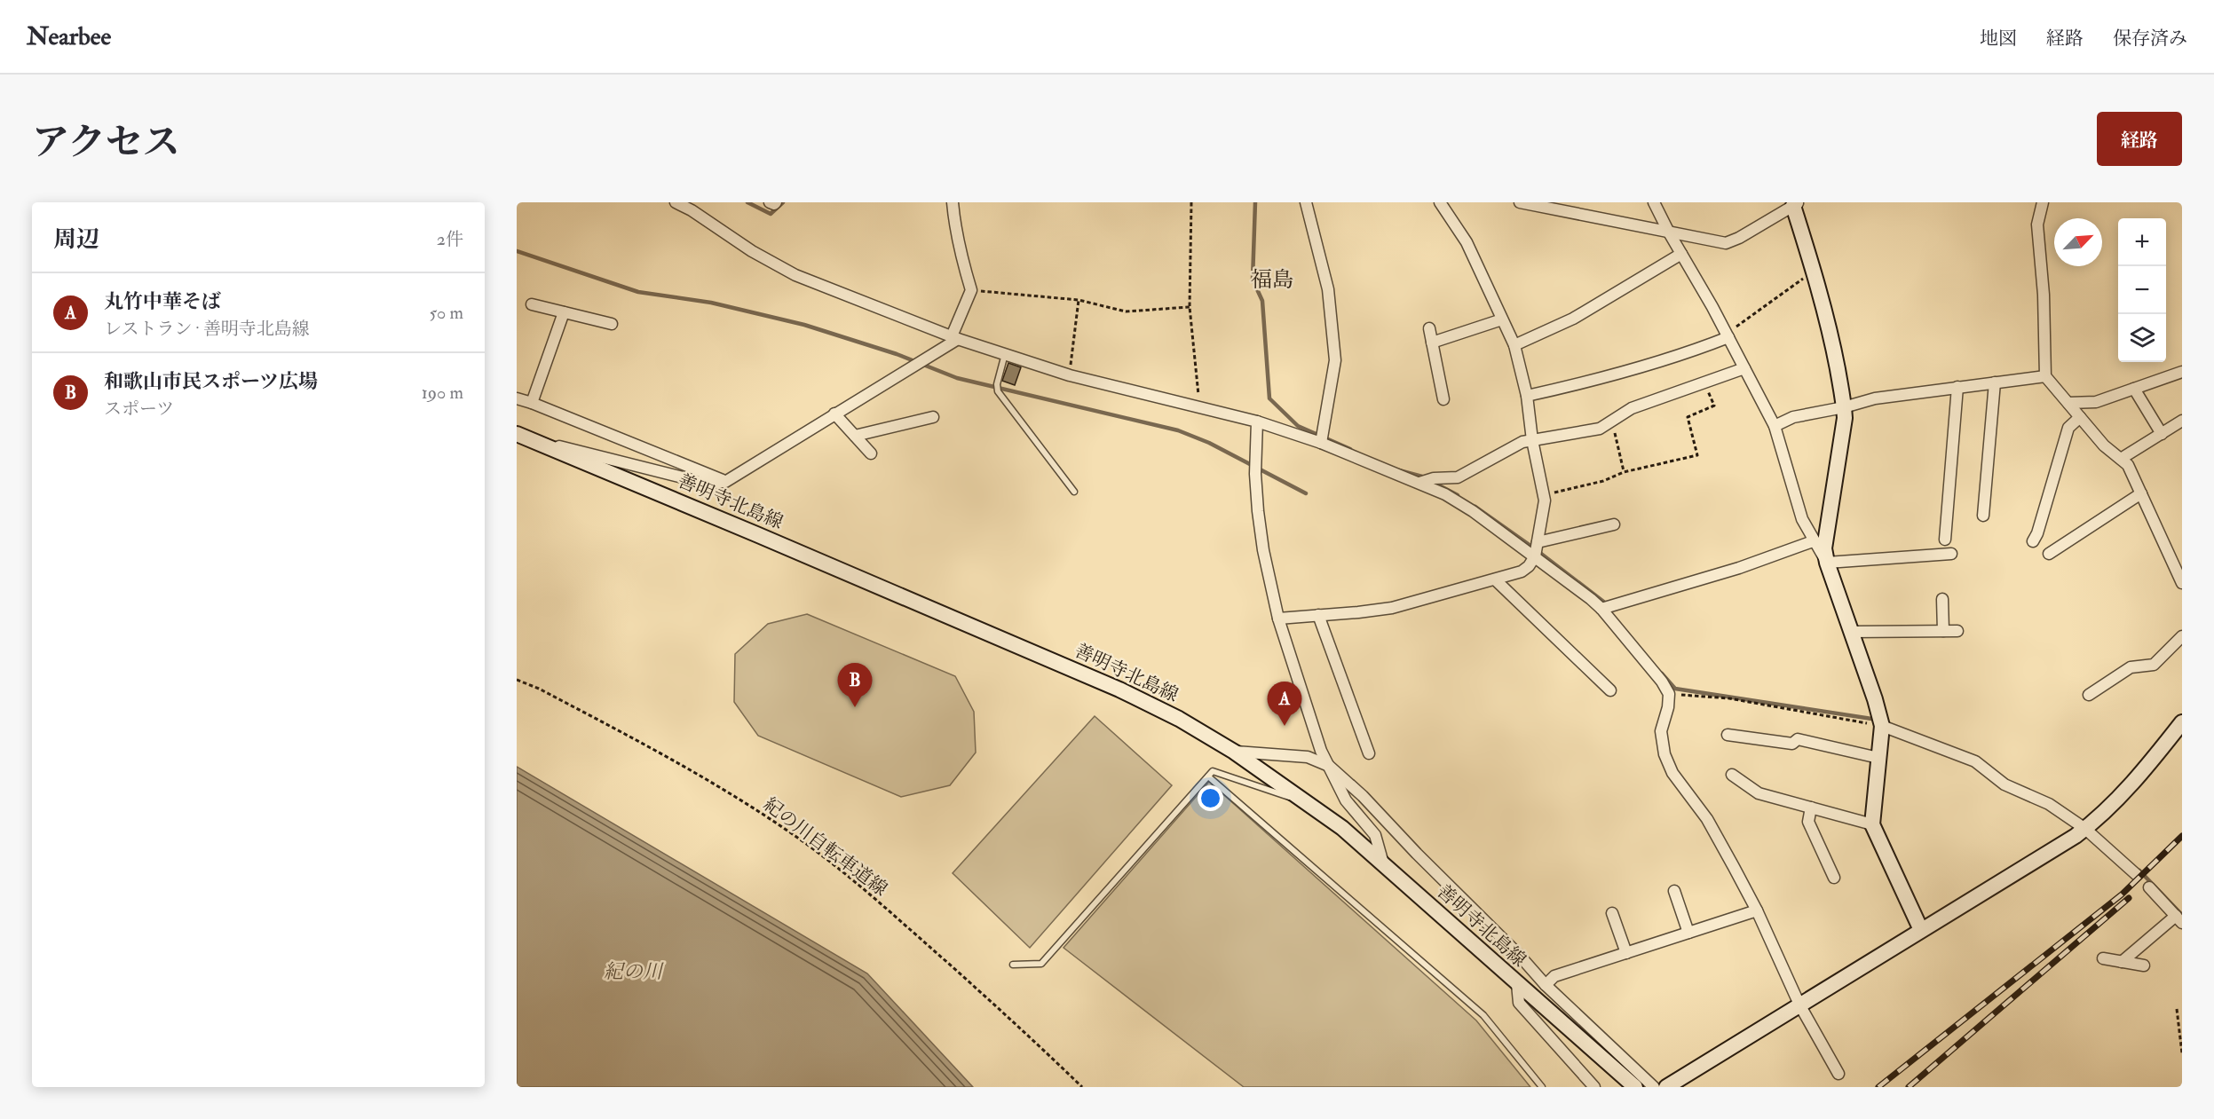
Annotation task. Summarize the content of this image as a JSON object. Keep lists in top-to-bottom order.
{
  "streets": {
    "street": ["善明寺北島線"],
    "path": ["紀の川自転車道線"]
  },
  "districts": ["福島"],
  "water": ["紀の川"],
  "north": "top right",
  "page": {
    "header": "Nearbee",
    "nav": ["地図", "経路", "保存済み"],
    "title": "アクセス",
    "buttons": "経路",
    "heading": ["周辺", "2件"],
    "map_buttons": ["+", "−"],
    "list": [
      {
        "mark": "A",
        "name": "丸竹中華そば",
        "note": "レストラン · 善明寺北島線",
        "value": "50 m"
      },
      {
        "mark": "B",
        "name": "和歌山市民スポーツ広場",
        "note": "スポーツ",
        "value": "190 m"
      }
    ],
    "pins": ["B", "A"]
  }
}
